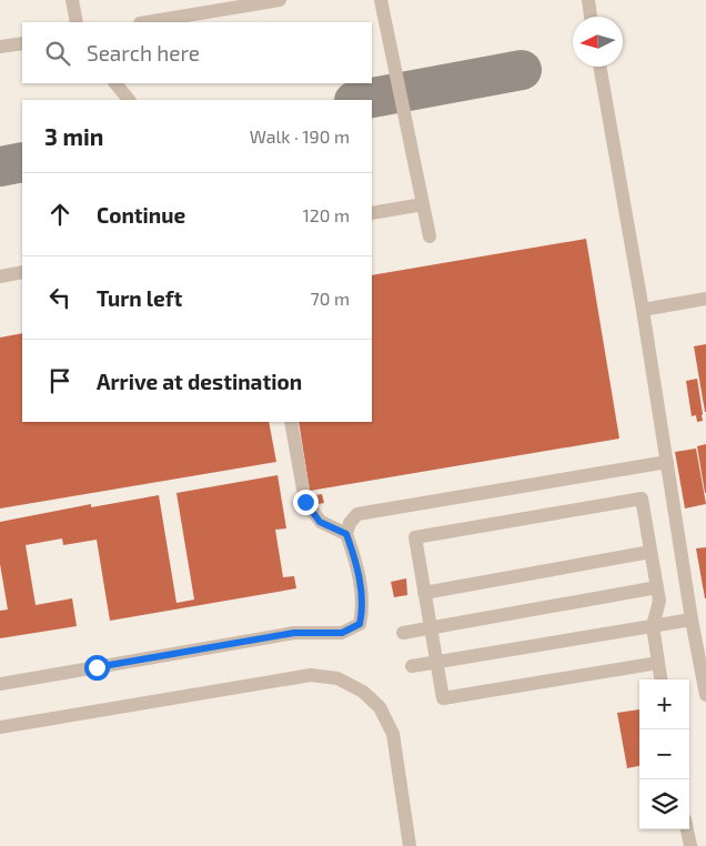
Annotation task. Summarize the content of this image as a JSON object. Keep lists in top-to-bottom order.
{
  "north": "left",
  "page": {
    "search": "Search here",
    "heading": ["3 min", "Walk · 190 m"],
    "list": [
      ["Continue", "120 m"],
      ["Turn left", "70 m"],
      "Arrive at destination"
    ],
    "map_buttons": ["+", "−"]
  }
}
